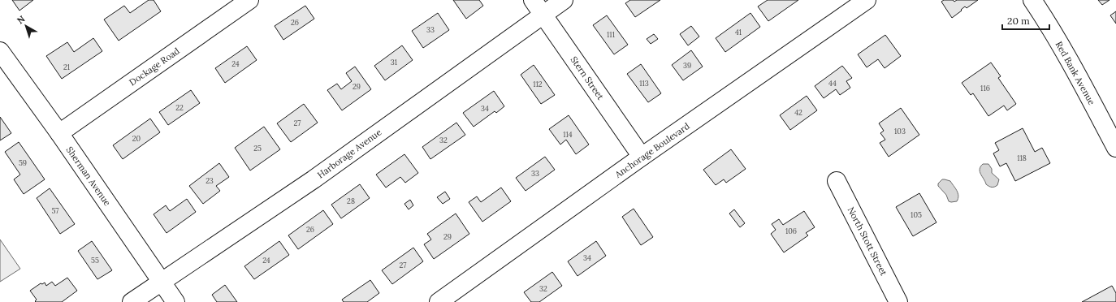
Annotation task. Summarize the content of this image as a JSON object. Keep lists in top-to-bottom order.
{
  "streets": {
    "street": [
      "Dockage Road",
      "Red Bank Avenue",
      "Stern Street",
      "Anchorage Boulevard",
      "Harborage Avenue",
      "Sherman Avenue",
      "North Stott Street"
    ]
  },
  "crossings": [
    ["Dockage Road", "Sherman Avenue"],
    ["Stern Street", "Anchorage Boulevard"],
    ["Stern Street", "Harborage Avenue"],
    ["Harborage Avenue", "Sherman Avenue"]
  ],
  "house_numbers": [
    "26",
    "33",
    "41",
    "111",
    "31",
    "24",
    "39",
    "21",
    "113",
    "44",
    "112",
    "29",
    "116",
    "22",
    "34",
    "42",
    "27",
    "103",
    "114",
    "20",
    "32",
    "25",
    "118",
    "59",
    "33",
    "23",
    "28",
    "57",
    "105",
    "26",
    "106",
    "29",
    "34",
    "55",
    "24",
    "27",
    "32"
  ],
  "scale_bar": "20 m",
  "north": "top left"
}
